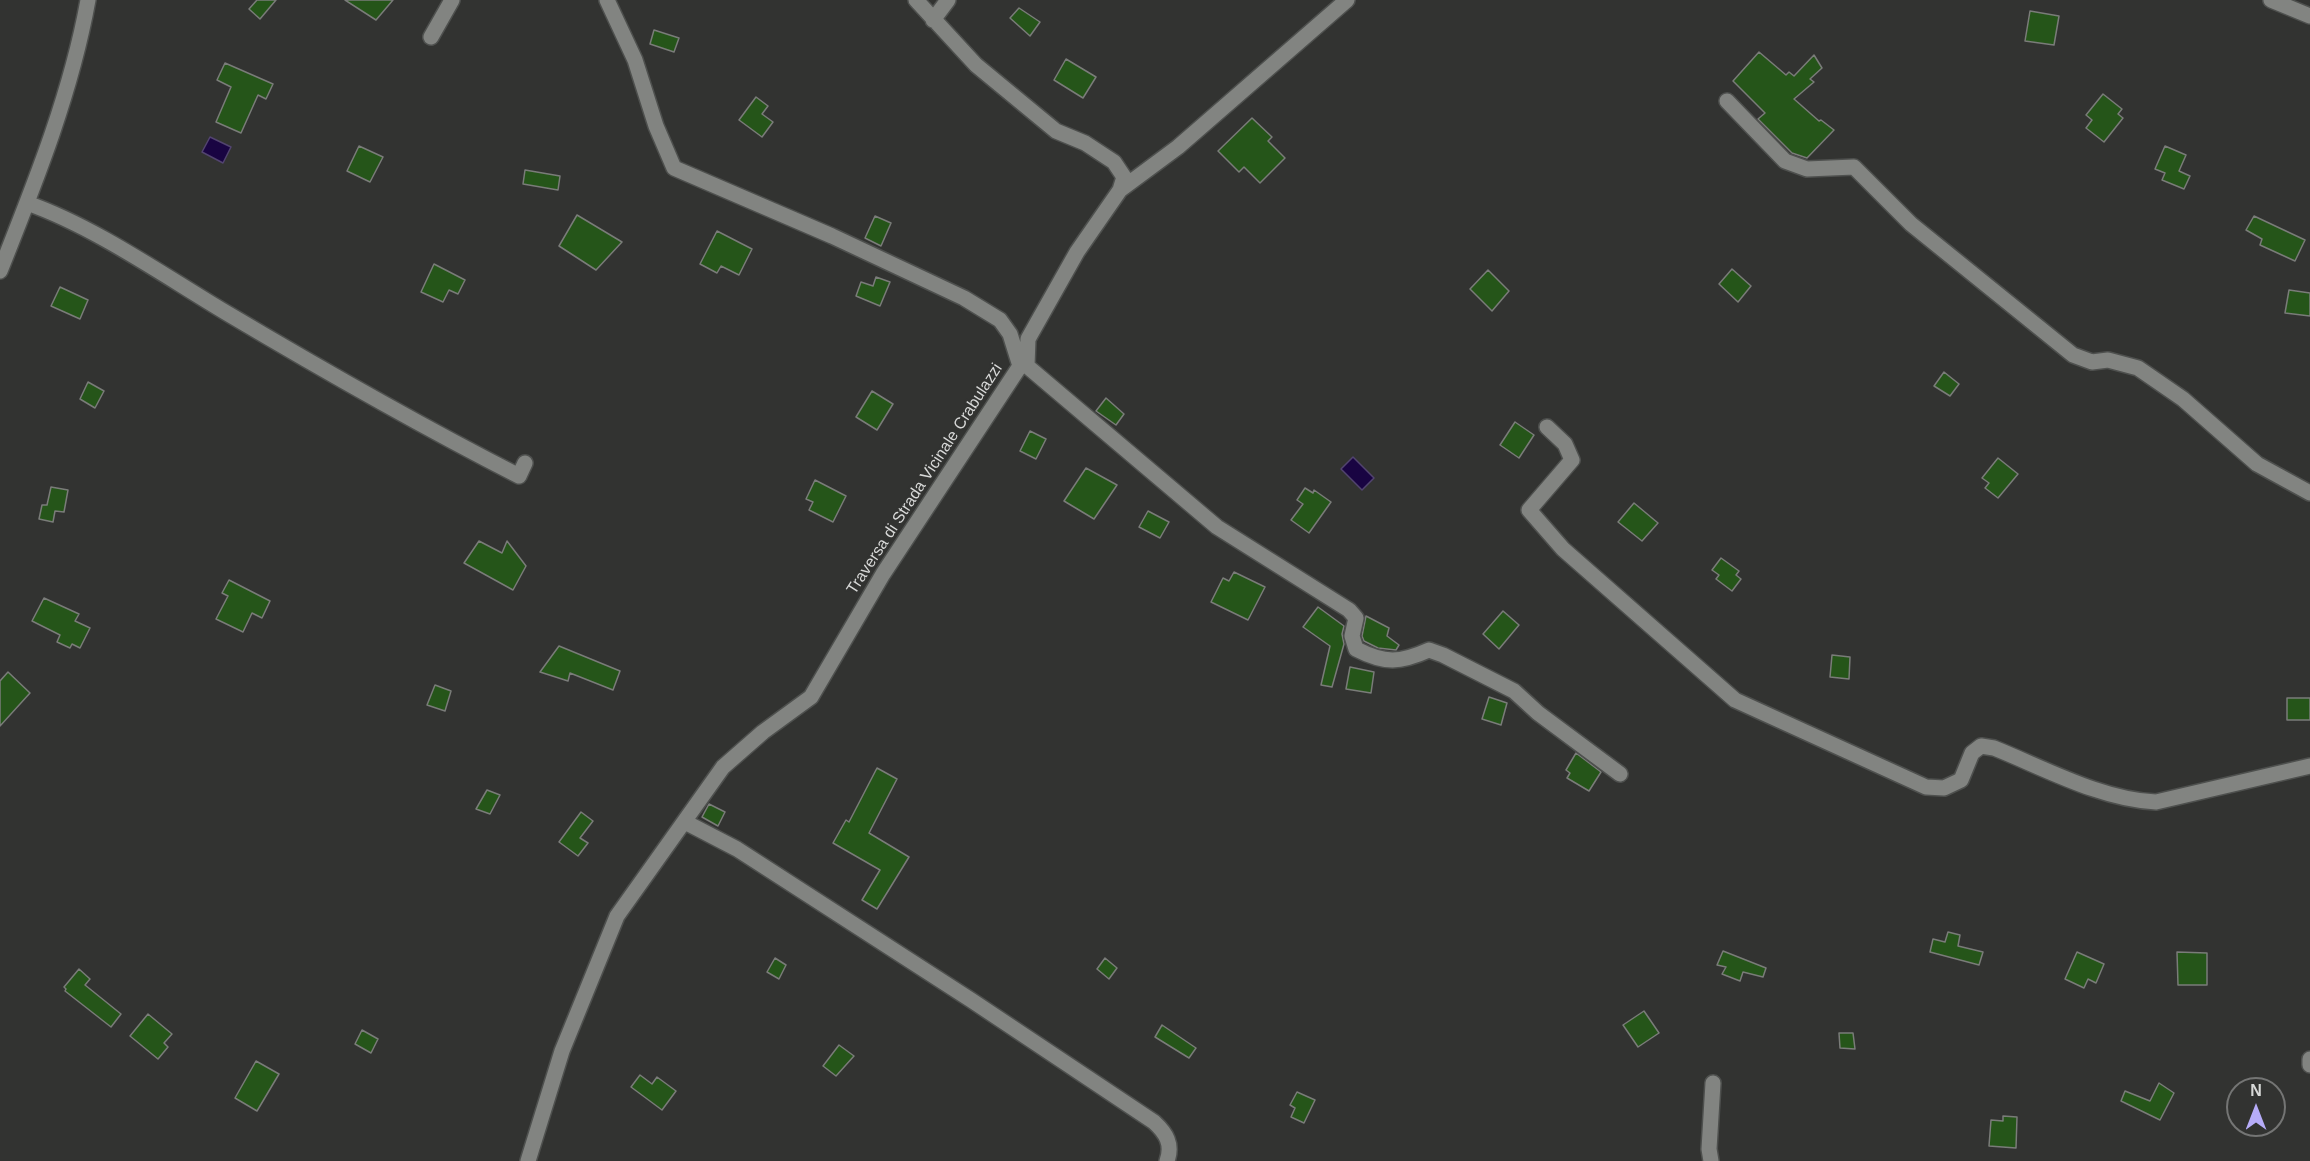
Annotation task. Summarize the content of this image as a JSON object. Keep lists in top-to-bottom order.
{
  "streets": {
    "street": ["Traversa di Strada Vicinale Crabulazzi"]
  },
  "north": "top"
}
